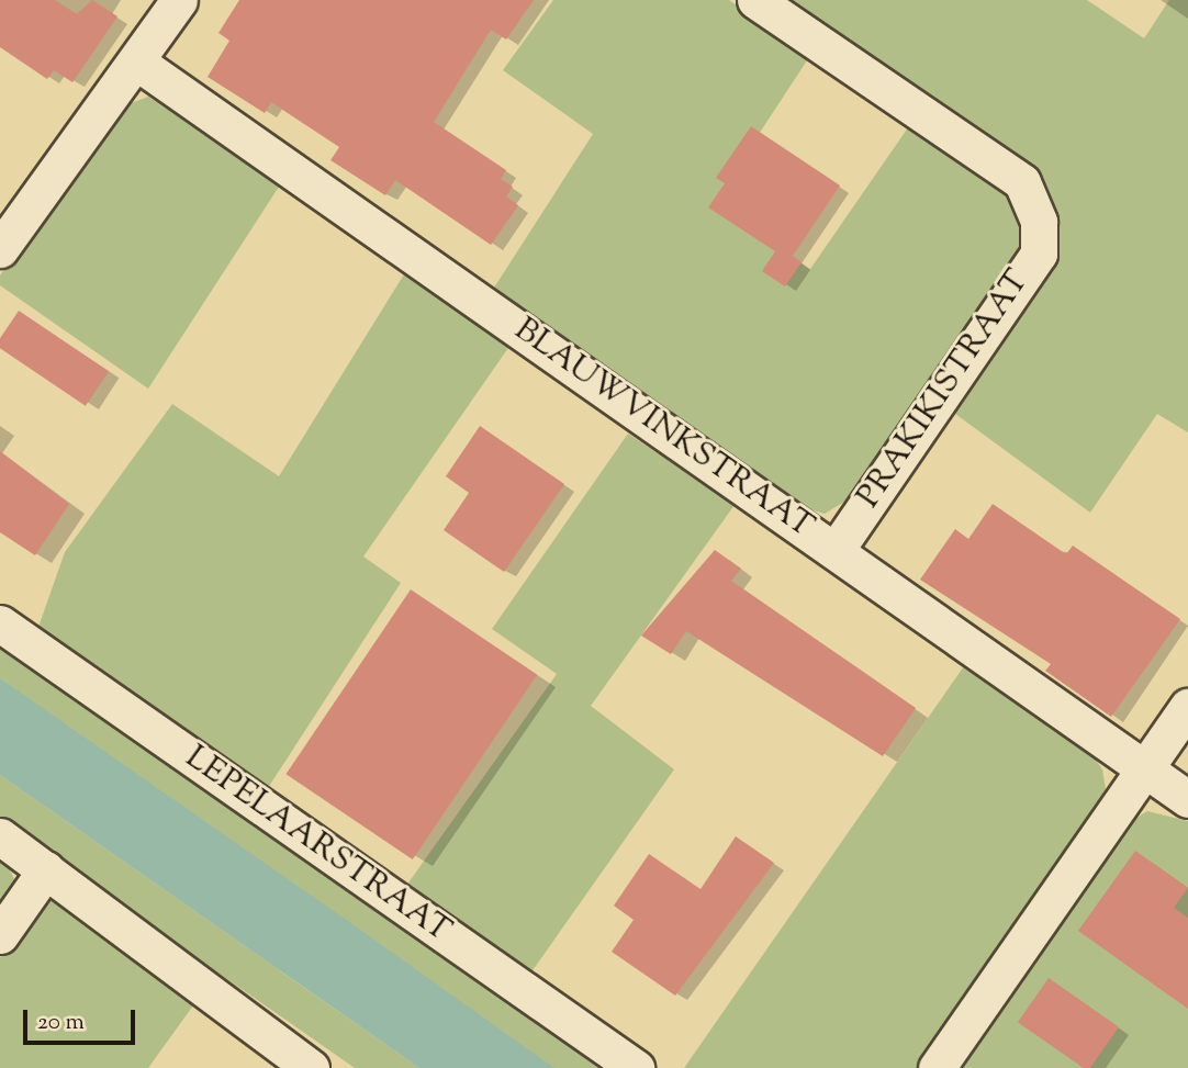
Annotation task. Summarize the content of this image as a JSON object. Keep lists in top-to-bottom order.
{
  "streets": {
    "street": ["PRAKIKISTRAAT", "BLAUWVINKSTRAAT", "LEPELAARSTRAAT"]
  },
  "crossings": [
    ["PRAKIKISTRAAT", "BLAUWVINKSTRAAT"]
  ],
  "scale_bar": "20 m"
}
